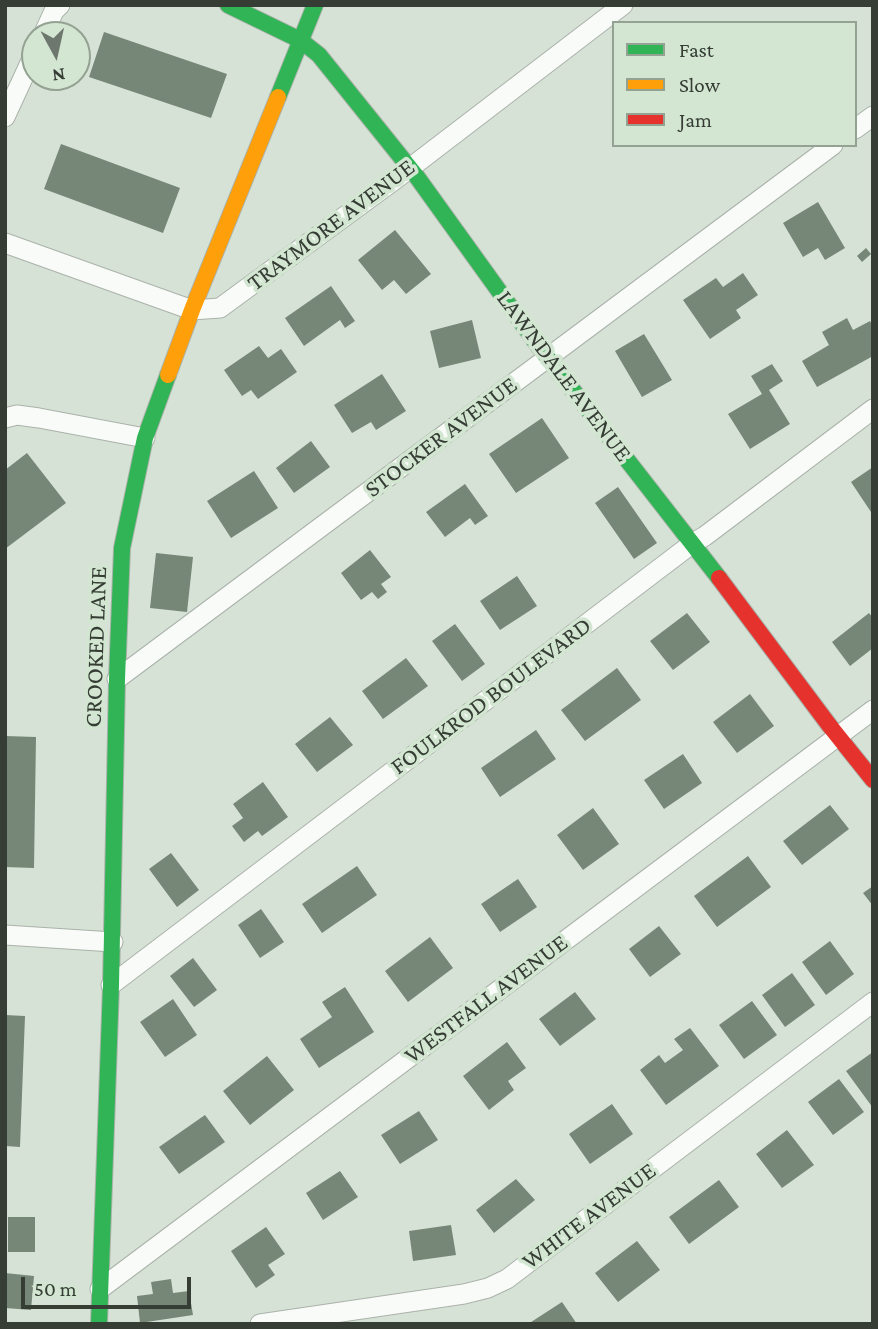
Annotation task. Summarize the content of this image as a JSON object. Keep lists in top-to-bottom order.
{
  "streets": {
    "street": [
      "TRAYMORE AVENUE",
      "LAWNDALE AVENUE",
      "STOCKER AVENUE",
      "CROOKED LANE",
      "FOULKROD BOULEVARD",
      "WESTFALL AVENUE",
      "WHITE AVENUE"
    ]
  },
  "crossings": [
    ["TRAYMORE AVENUE", "LAWNDALE AVENUE"],
    ["TRAYMORE AVENUE", "CROOKED LANE"],
    ["LAWNDALE AVENUE", "STOCKER AVENUE"],
    ["LAWNDALE AVENUE", "CROOKED LANE"],
    ["LAWNDALE AVENUE", "FOULKROD BOULEVARD"],
    ["LAWNDALE AVENUE", "WESTFALL AVENUE"],
    ["STOCKER AVENUE", "CROOKED LANE"],
    ["CROOKED LANE", "FOULKROD BOULEVARD"],
    ["CROOKED LANE", "WESTFALL AVENUE"]
  ],
  "legend": ["Fast", "Slow", "Jam"],
  "scale_bar": "50 m",
  "north": "bottom"
}
